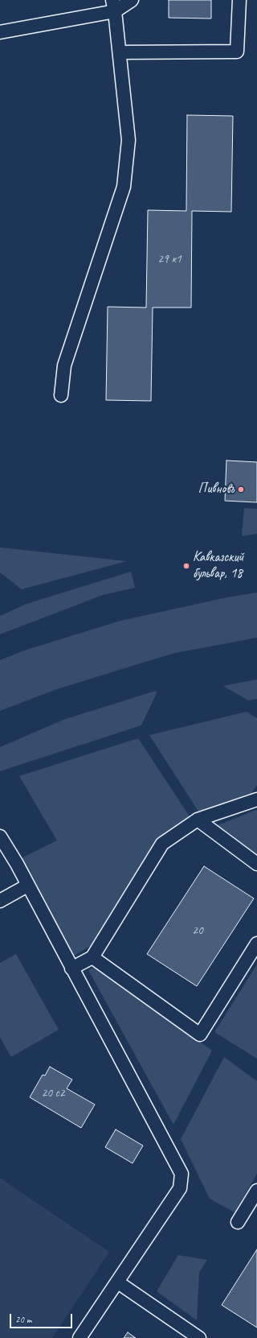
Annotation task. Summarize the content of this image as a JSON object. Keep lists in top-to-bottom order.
{
  "places": ["Пивновъ", "Кавказский бульвар, 18"],
  "house_numbers": ["29 к1", "20", "20 с2"],
  "scale_bar": "20 m"
}
